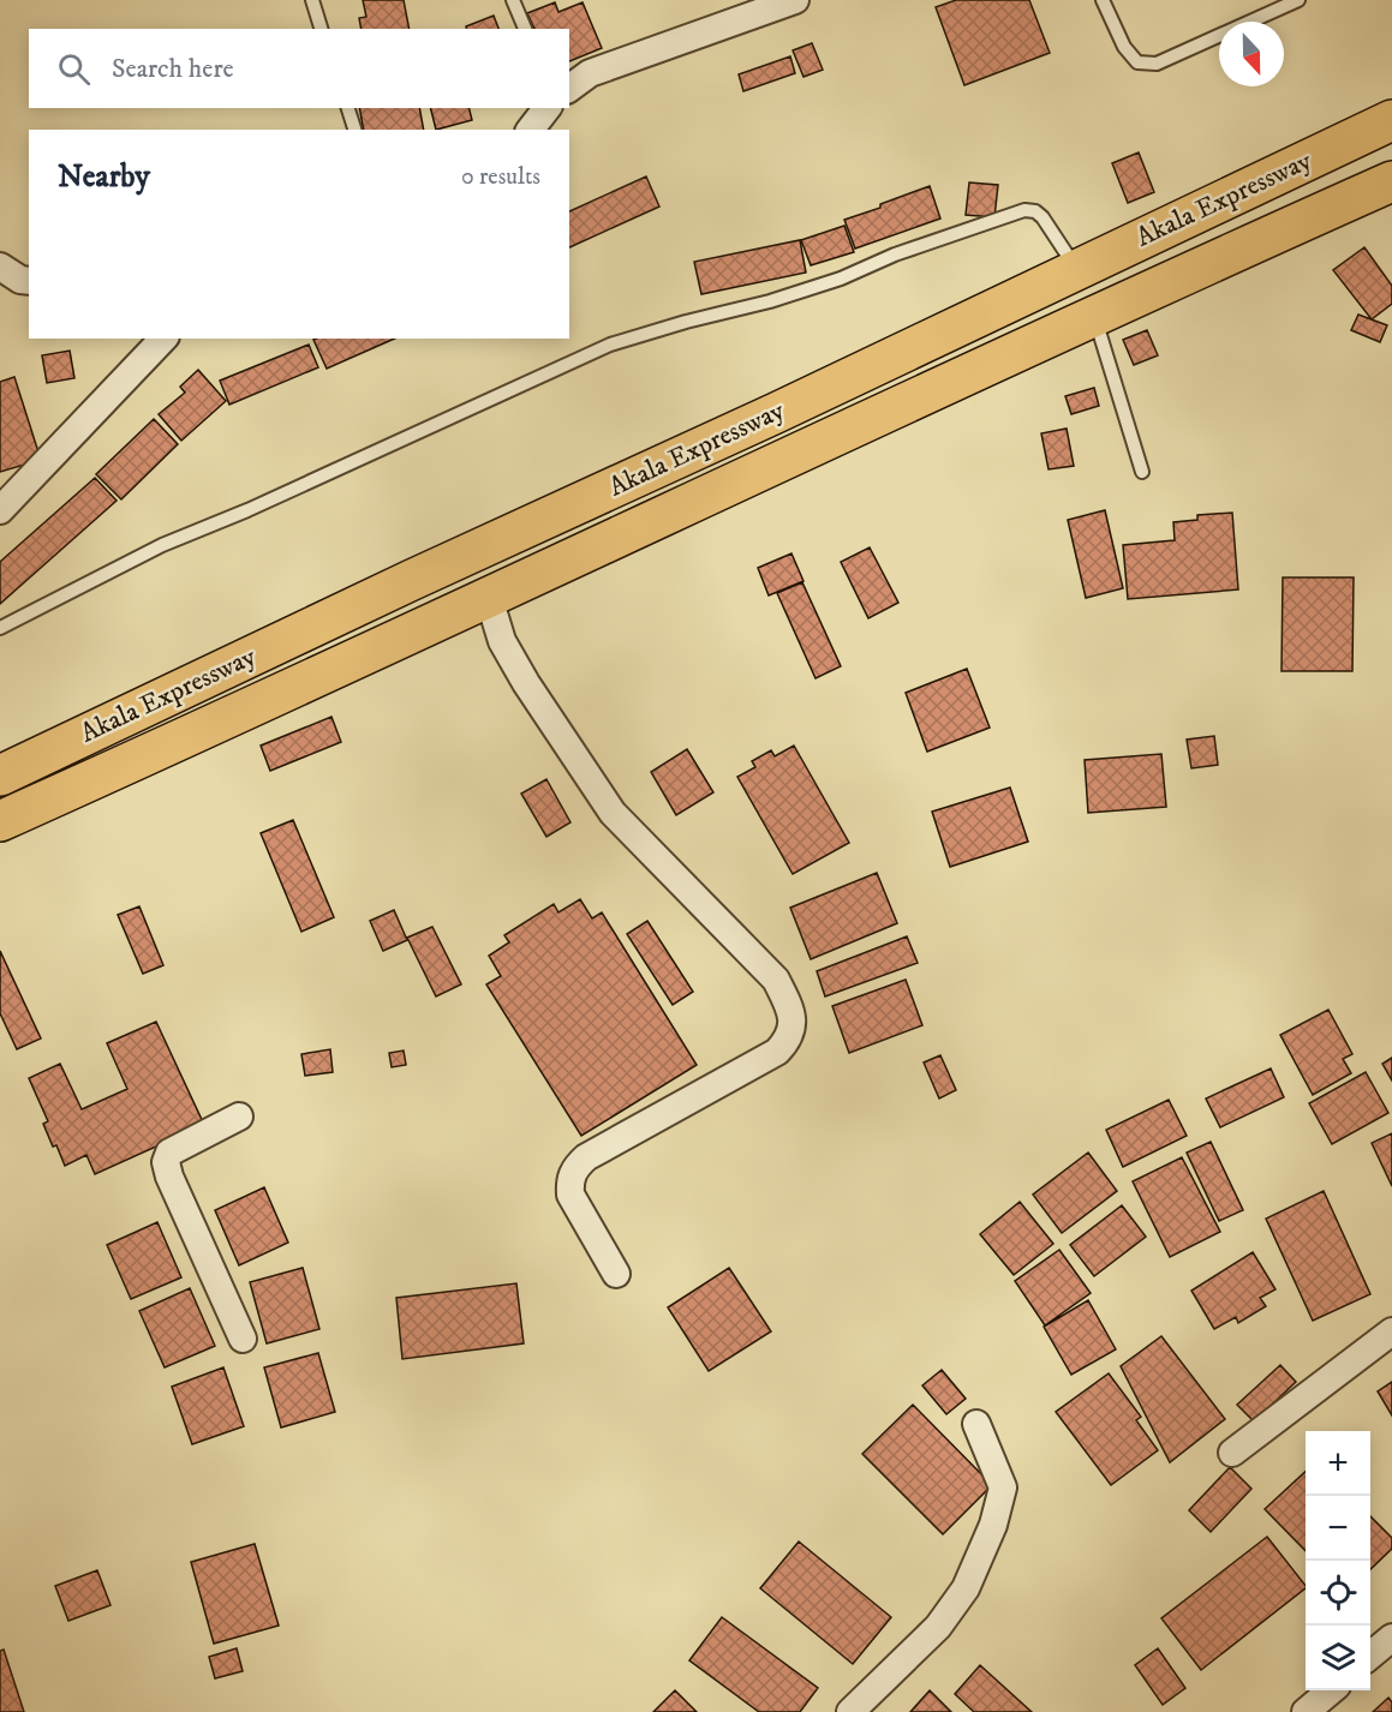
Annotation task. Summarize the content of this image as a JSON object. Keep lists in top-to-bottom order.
{
  "streets": {
    "main road": ["Akala Expressway"]
  },
  "north": "bottom",
  "page": {
    "search": "Search here",
    "heading": ["Nearby", "0 results"],
    "map_buttons": ["+", "−"]
  }
}
